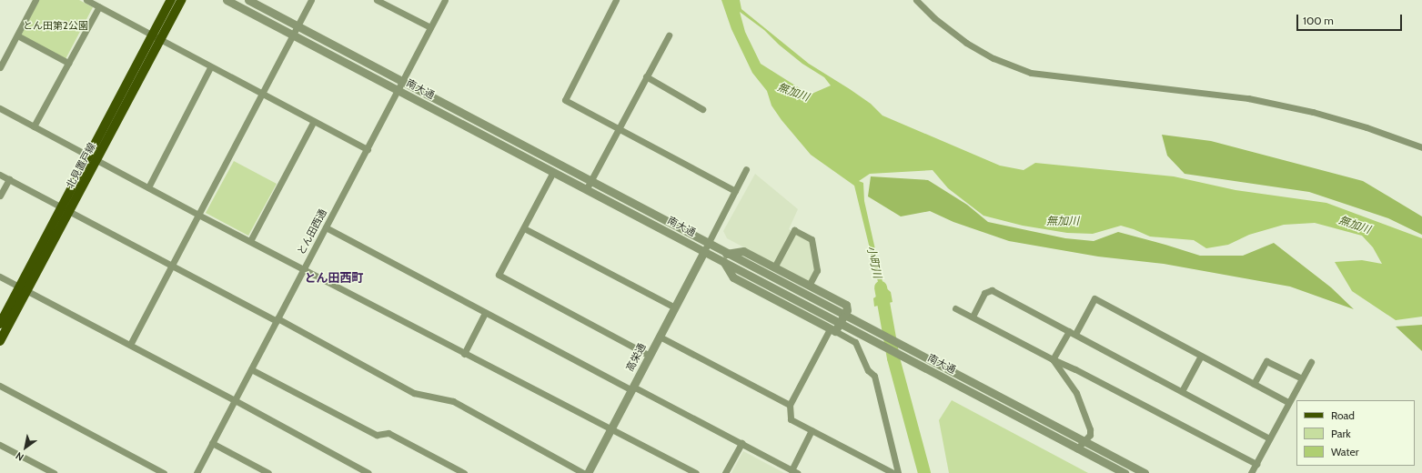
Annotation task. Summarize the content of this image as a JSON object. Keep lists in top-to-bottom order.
{
  "streets": {
    "main road": ["北見置戸線"],
    "street": ["南大通", "とん田西通", "高栄通"]
  },
  "crossings": [
    ["南大通", "とん田西通"],
    ["南大通", "高栄通"]
  ],
  "districts": ["とん田西町"],
  "water": ["無加川", "小町川"],
  "parks": ["とん田第2公園"],
  "legend": ["Road", "Park", "Water"],
  "scale_bar": "100 m",
  "north": "bottom left"
}
